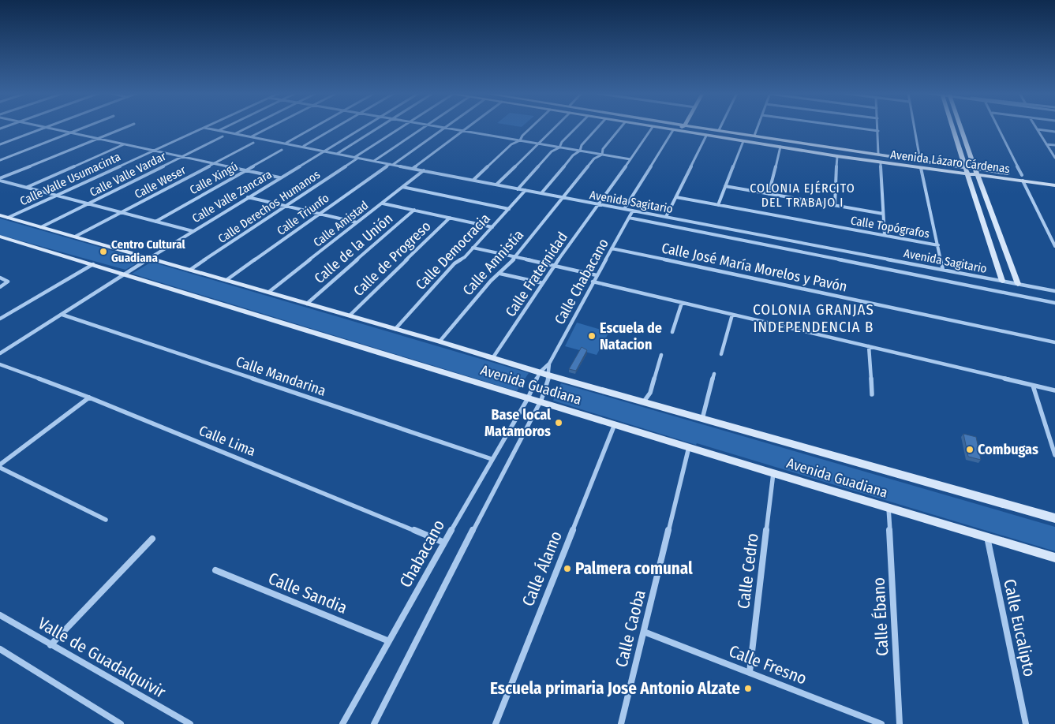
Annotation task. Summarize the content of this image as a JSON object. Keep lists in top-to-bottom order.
{
  "streets": {
    "street": [
      "Avenida Lázaro Cárdenas",
      "Calle Valle Vardar",
      "Calle Xingú",
      "Calle Valle Usumacinta",
      "Calle Weser",
      "Calle Valle Zancara",
      "Avenida Sagitario",
      "Calle Derechos Humanos",
      "Calle Triunfo",
      "Calle Amistad",
      "Calle Topógrafos",
      "Calle de la Unión",
      "Calle Democracia",
      "Calle de Progreso",
      "Calle Amnistía",
      "Calle José María Morelos y Pavón",
      "Calle Fraternidad",
      "Calle Chabacano",
      "Calle Mandarina",
      "Avenida Guadiana",
      "Calle Lima",
      "Chabacano",
      "Calle Álamo",
      "Calle Cedro",
      "Calle Sandia",
      "Calle Ébano",
      "Calle Eucalipto",
      "Calle Caoba",
      "Valle de Guadalquivir",
      "Calle Fresno"
    ]
  },
  "crossings": [
    ["Avenida Lázaro Cárdenas", "Calle Fraternidad"],
    ["Calle Valle Vardar", "Avenida Guadiana"],
    ["Calle Valle Usumacinta", "Avenida Sagitario"],
    ["Calle Valle Usumacinta", "Avenida Guadiana"],
    ["Calle Weser", "Avenida Guadiana"],
    ["Calle Valle Zancara", "Avenida Sagitario"],
    ["Calle Valle Zancara", "Calle Mandarina"],
    ["Calle Valle Zancara", "Avenida Guadiana"],
    ["Avenida Sagitario", "Calle Derechos Humanos"],
    ["Avenida Sagitario", "Calle Triunfo"],
    ["Avenida Sagitario", "Calle Amistad"],
    ["Avenida Sagitario", "Calle Democracia"],
    ["Avenida Sagitario", "Calle Amnistía"],
    ["Avenida Sagitario", "Calle Fraternidad"],
    ["Avenida Sagitario", "Calle Chabacano"],
    ["Calle Derechos Humanos", "Avenida Guadiana"],
    ["Calle Triunfo", "Avenida Guadiana"],
    ["Calle Amistad", "Avenida Guadiana"],
    ["Calle de la Unión", "Avenida Guadiana"],
    ["Calle Democracia", "Avenida Guadiana"],
    ["Calle de Progreso", "Avenida Guadiana"],
    ["Calle Amnistía", "Avenida Guadiana"],
    ["Calle José María Morelos y Pavón", "Calle Chabacano"],
    ["Calle Fraternidad", "Avenida Guadiana"],
    ["Calle Chabacano", "Avenida Guadiana"],
    ["Calle Chabacano", "Chabacano"],
    ["Calle Mandarina", "Chabacano"],
    ["Avenida Guadiana", "Chabacano"],
    ["Avenida Guadiana", "Calle Álamo"],
    ["Avenida Guadiana", "Calle Cedro"],
    ["Avenida Guadiana", "Calle Ébano"],
    ["Avenida Guadiana", "Calle Eucalipto"],
    ["Avenida Guadiana", "Calle Caoba"],
    ["Calle Lima", "Chabacano"],
    ["Chabacano", "Calle Sandia"],
    ["Calle Cedro", "Calle Fresno"],
    ["Calle Caoba", "Calle Fresno"]
  ],
  "districts": ["COLONIA EJÉRCITO DEL TRABAJO I", "COLONIA GRANJAS INDEPENDENCIA B"],
  "places": [
    "Centro Cultural Guadiana",
    "Escuela de Natacion",
    "Base local Matamoros",
    "Combugas",
    "Palmera comunal",
    "Escuela primaria Jose Antonio Alzate"
  ]
}
